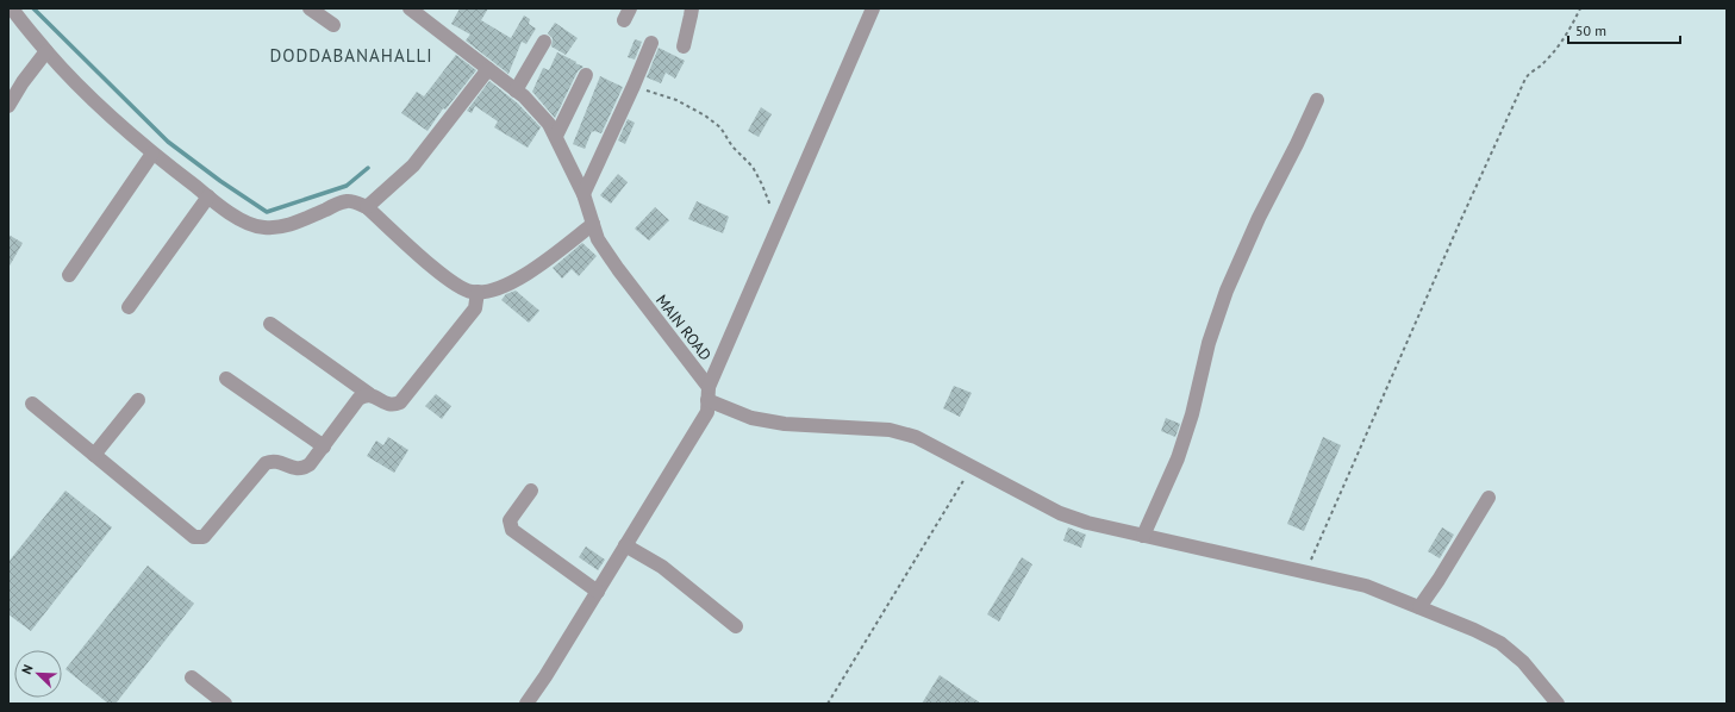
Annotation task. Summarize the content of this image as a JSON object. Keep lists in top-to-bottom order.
{
  "streets": {
    "street": ["MAIN ROAD"]
  },
  "districts": ["DODDABANAHALLI"],
  "scale_bar": "50 m",
  "north": "top left"
}
